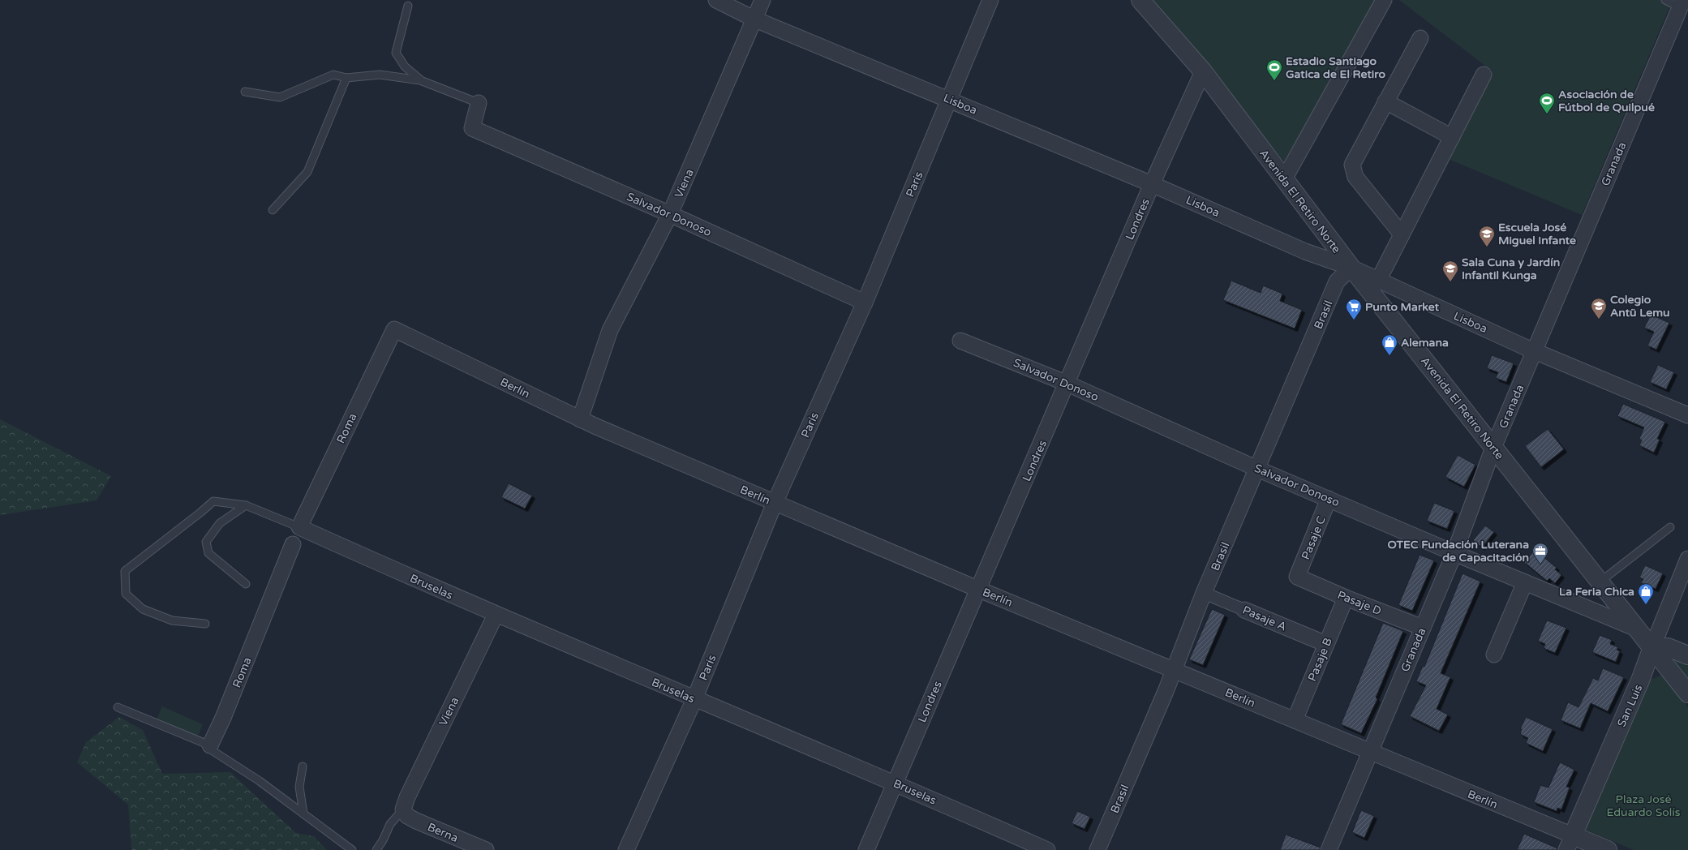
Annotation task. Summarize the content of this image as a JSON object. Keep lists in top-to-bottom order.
{
  "streets": {
    "street": [
      "Lisboa",
      "Granada",
      "Viena",
      "París",
      "Avenida El Retiro Norte",
      "Salvador Donoso",
      "Londres",
      "Brasil",
      "Berlín",
      "Roma",
      "Pasaje C",
      "Bruselas",
      "Pasaje D",
      "Pasaje A",
      "Pasaje B",
      "San Luis",
      "Berna"
    ]
  },
  "crossings": [
    ["Lisboa", "Granada"],
    ["Lisboa", "Viena"],
    ["Lisboa", "París"],
    ["Lisboa", "Avenida El Retiro Norte"],
    ["Lisboa", "Londres"],
    ["Lisboa", "Brasil"],
    ["Granada", "Avenida El Retiro Norte"],
    ["Granada", "Salvador Donoso"],
    ["Granada", "Berlín"],
    ["Granada", "Pasaje D"],
    ["Viena", "Salvador Donoso"],
    ["Viena", "Berlín"],
    ["Viena", "Bruselas"],
    ["Viena", "Berna"],
    ["París", "Salvador Donoso"],
    ["París", "Berlín"],
    ["París", "Bruselas"],
    ["Avenida El Retiro Norte", "Salvador Donoso"],
    ["Avenida El Retiro Norte", "Londres"],
    ["Avenida El Retiro Norte", "Brasil"],
    ["Avenida El Retiro Norte", "San Luis"],
    ["Salvador Donoso", "Londres"],
    ["Salvador Donoso", "Brasil"],
    ["Salvador Donoso", "Pasaje C"],
    ["Londres", "Berlín"],
    ["Londres", "Bruselas"],
    ["Brasil", "Berlín"],
    ["Brasil", "Pasaje A"],
    ["Berlín", "Roma"],
    ["Berlín", "Pasaje B"],
    ["Berlín", "San Luis"],
    ["Roma", "Bruselas"],
    ["Pasaje C", "Pasaje D"],
    ["Pasaje D", "Pasaje B"],
    ["Pasaje A", "Pasaje B"]
  ],
  "parks": ["Plaza José Eduardo Solís"],
  "places": {
    "sports": ["Estadio Santiago Gatica de El Retiro", "Asociación de Fútbol de Quilpué"],
    "school or university": ["Escuela José Miguel Infante", "Sala Cuna y Jardín Infantil Kunga", "Colegio Antü Lemu"],
    "supermarket": ["Punto Market"],
    "shop": ["Alemana", "La Feria Chica"],
    "office": ["OTEC Fundación Luterana de Capacitación"]
  }
}
